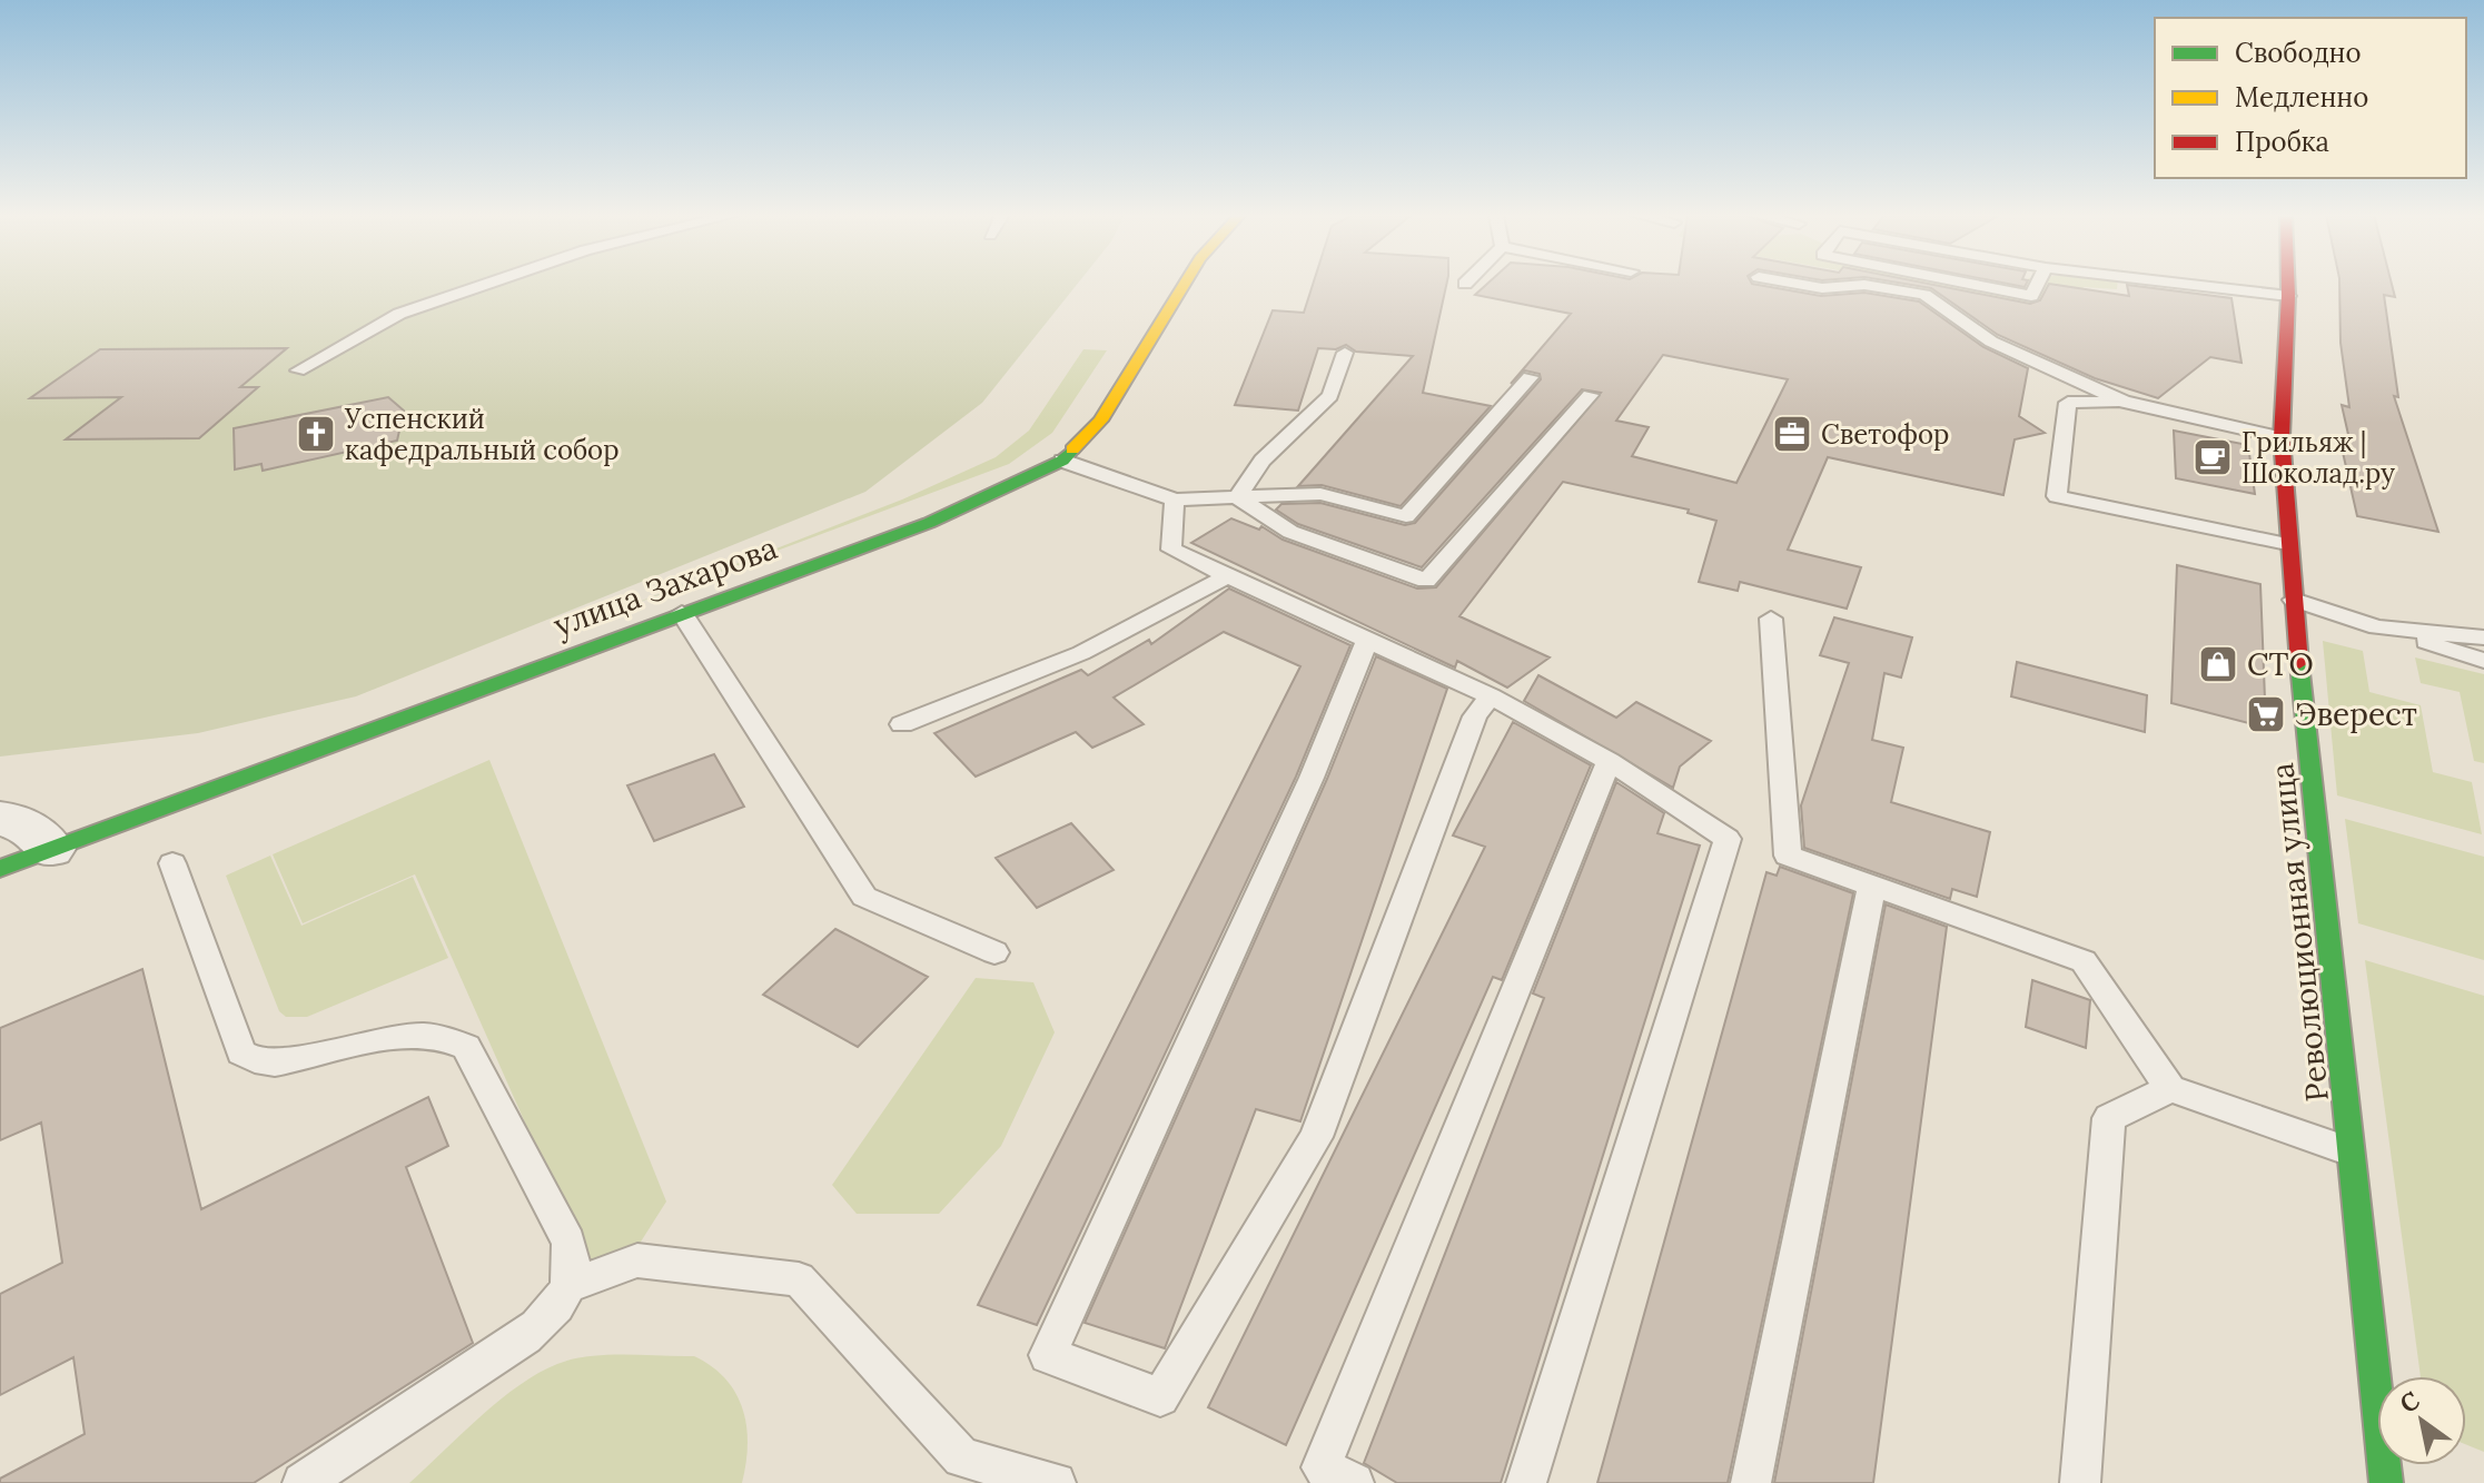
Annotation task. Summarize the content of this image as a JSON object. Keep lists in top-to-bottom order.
{
  "streets": {
    "street": ["улица Захарова", "Революционная улица"]
  },
  "places": {
    "church": ["Успенский кафедральный собор"],
    "office": ["Светофор"],
    "cafe": ["Грильяж | Шоколад.ру"],
    "shop": ["СТО"],
    "supermarket": ["Эверест"]
  },
  "legend": ["Свободно", "Медленно", "Пробка"],
  "north": "top left"
}
